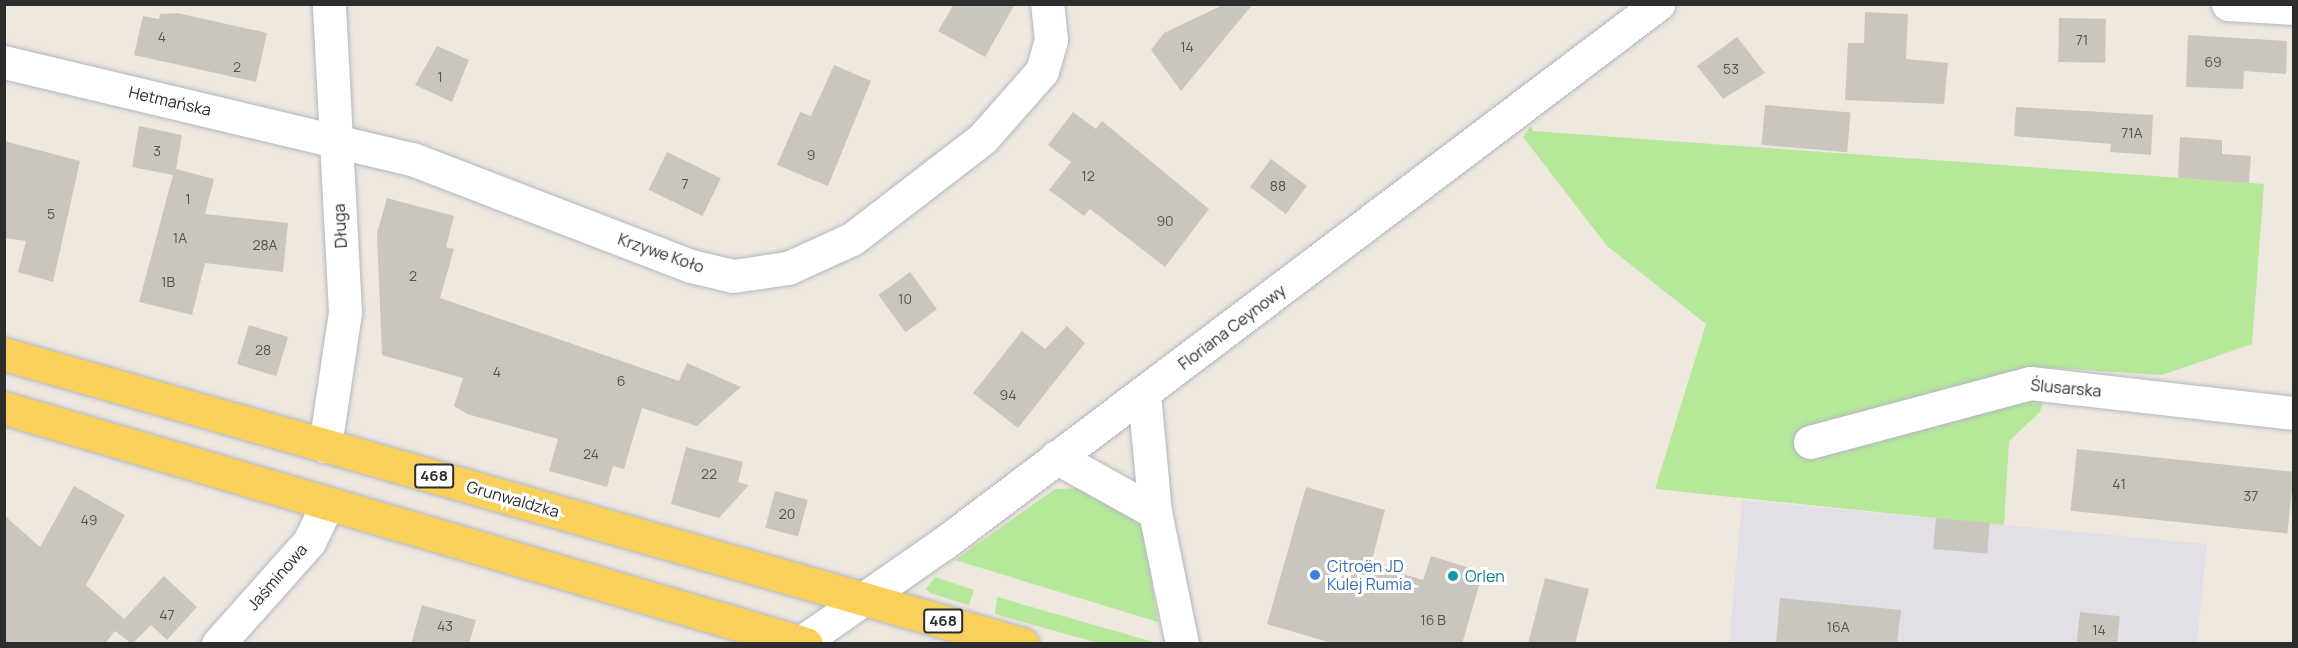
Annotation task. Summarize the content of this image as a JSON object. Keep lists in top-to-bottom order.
{
  "streets": {
    "main road": ["468", "Grunwaldzka"],
    "street": [
      "Hetmańska",
      "Długa",
      "Krzywe Koło",
      "Floriana Ceynowy",
      "Ślusarska",
      "Jaśminowa"
    ]
  },
  "crossings": [
    ["Hetmańska", "Długa"],
    ["Hetmańska", "Krzywe Koło"],
    ["Długa", "Krzywe Koło"],
    ["Długa", "Grunwaldzka"],
    ["Floriana Ceynowy", "Grunwaldzka"]
  ],
  "places": ["Citroën JD Kulej Rumia", "Orlen"],
  "house_numbers": [
    "4",
    "71",
    "14",
    "69",
    "2",
    "53",
    "1",
    "71A",
    "3",
    "9",
    "12",
    "7",
    "88",
    "1",
    "5",
    "90",
    "1A",
    "28A",
    "2",
    "1B",
    "10",
    "28",
    "4",
    "6",
    "94",
    "24",
    "22",
    "41",
    "37",
    "20",
    "49",
    "47",
    "16 B",
    "43",
    "16A",
    "14"
  ]
}
